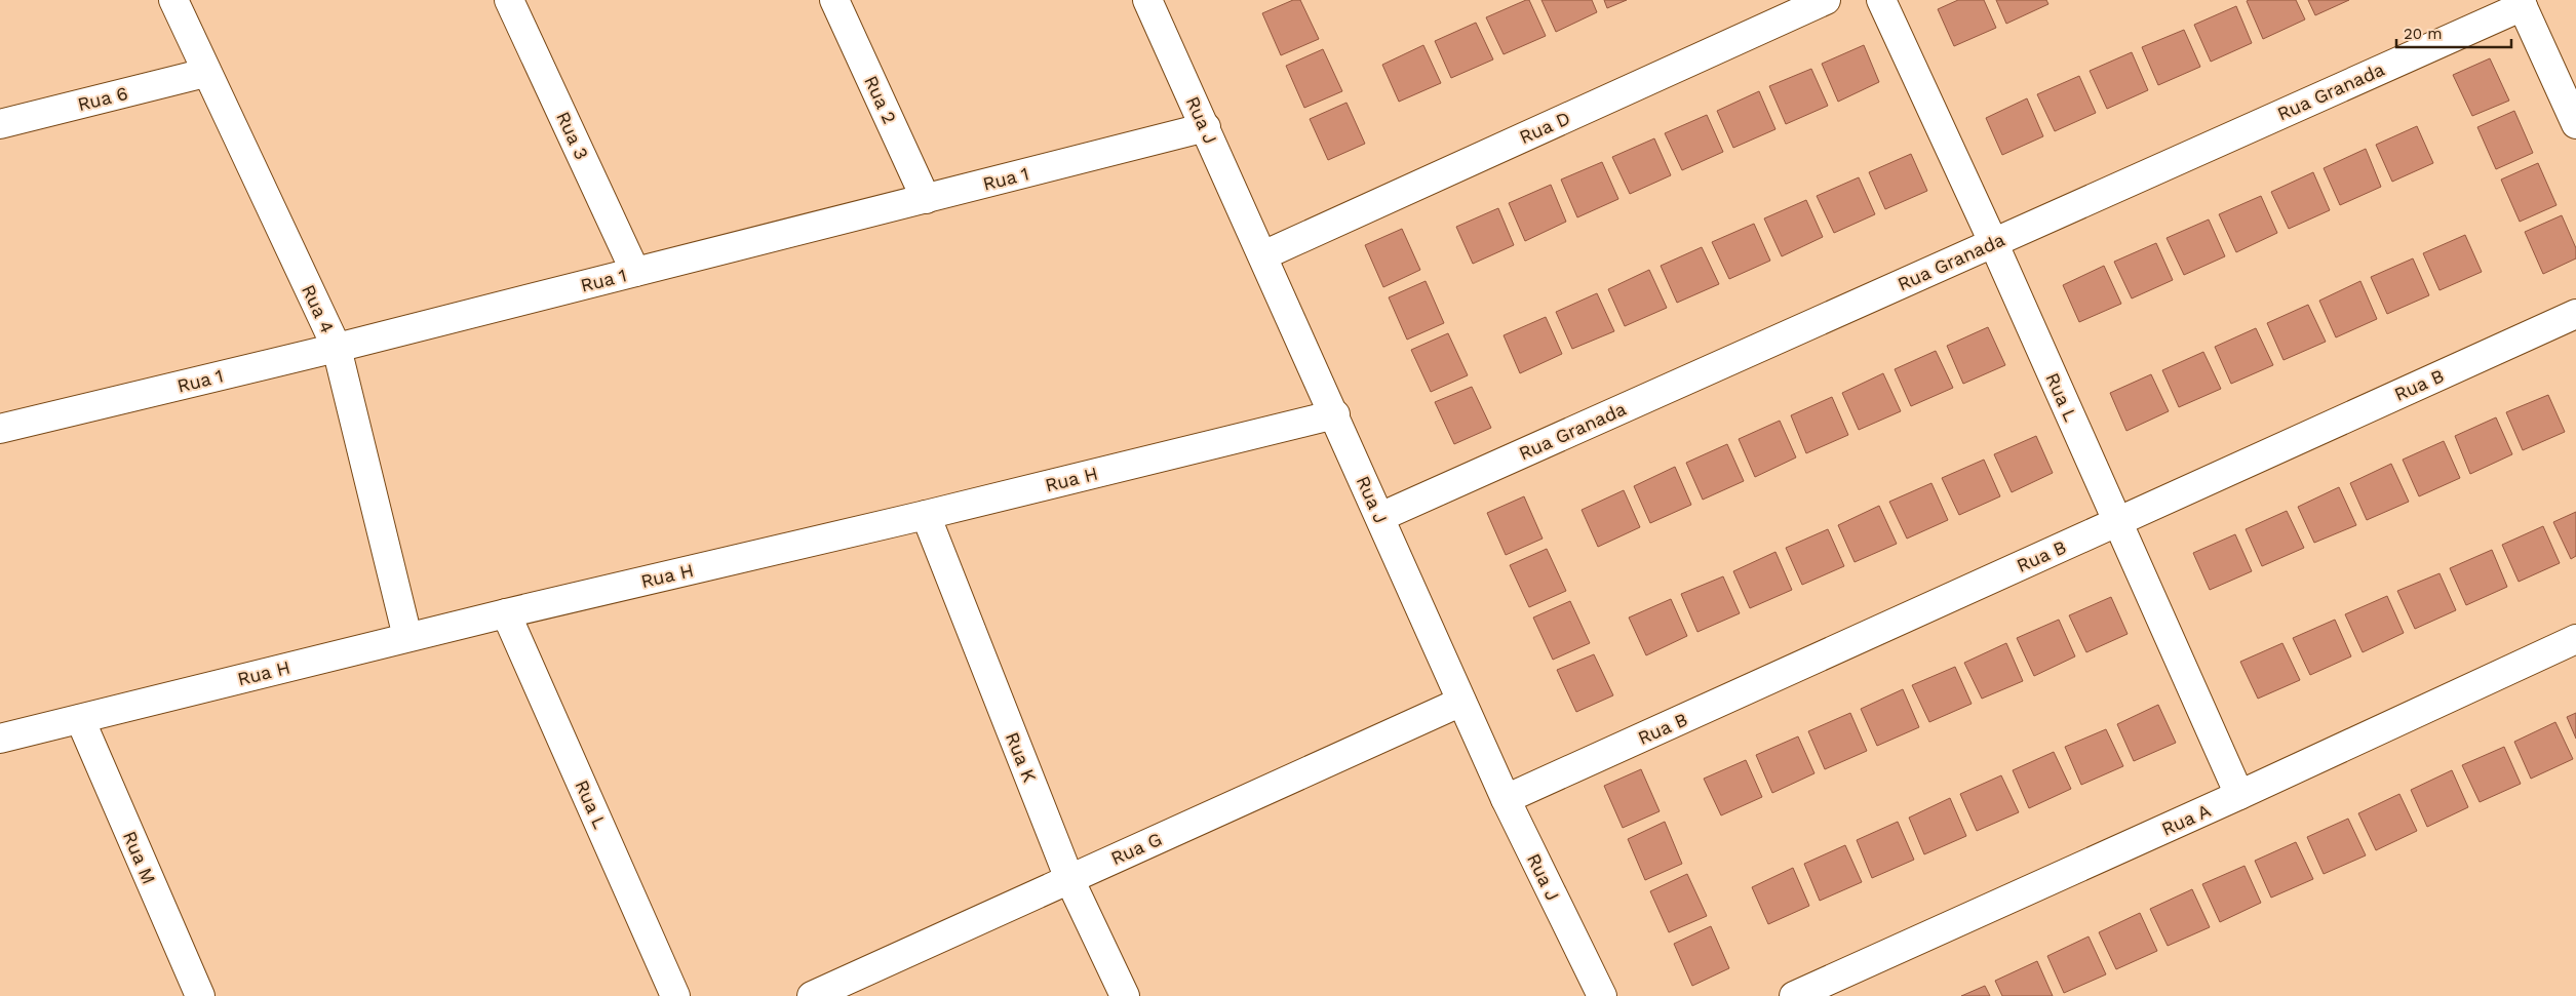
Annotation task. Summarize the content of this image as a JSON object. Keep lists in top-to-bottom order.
{
  "streets": {
    "street": [
      "Rua Granada",
      "Rua 6",
      "Rua 2",
      "Rua J",
      "Rua D",
      "Rua 3",
      "Rua 1",
      "Rua 4",
      "Rua B",
      "Rua L",
      "Rua H",
      "Rua K",
      "Rua A",
      "Rua G",
      "Rua M"
    ]
  },
  "crossings": [
    ["Rua Granada", "Rua J"],
    ["Rua Granada", "Rua L"],
    ["Rua 6", "Rua 4"],
    ["Rua 2", "Rua 1"],
    ["Rua J", "Rua D"],
    ["Rua J", "Rua 1"],
    ["Rua J", "Rua B"],
    ["Rua J", "Rua H"],
    ["Rua J", "Rua G"],
    ["Rua 3", "Rua 1"],
    ["Rua 1", "Rua 4"],
    ["Rua 4", "Rua H"],
    ["Rua B", "Rua L"],
    ["Rua L", "Rua H"],
    ["Rua L", "Rua A"],
    ["Rua H", "Rua K"],
    ["Rua H", "Rua M"],
    ["Rua K", "Rua G"]
  ],
  "scale_bar": "20 m"
}
